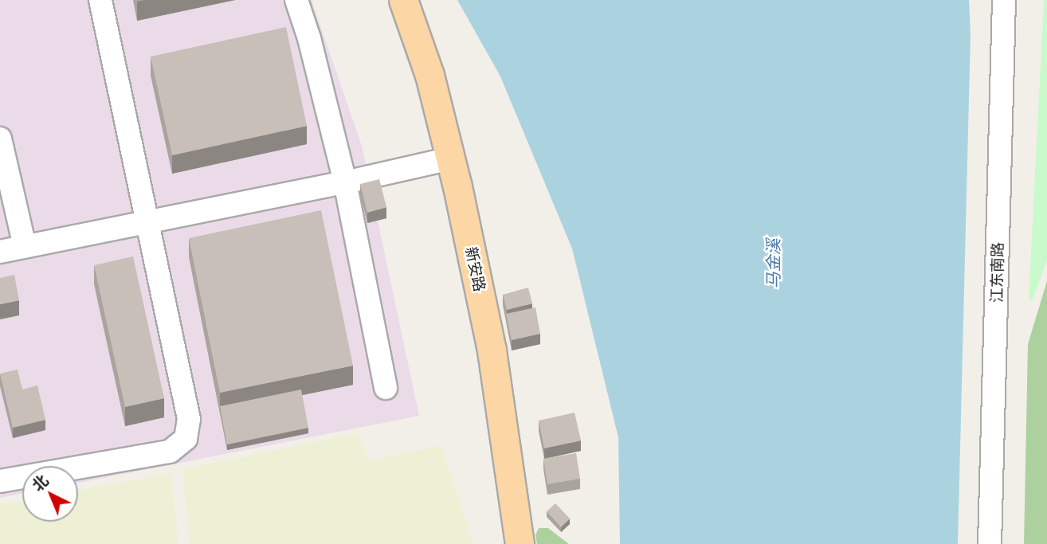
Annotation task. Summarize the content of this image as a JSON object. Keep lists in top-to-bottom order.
{
  "streets": {
    "main road": ["新安路"],
    "street": ["江东南路"]
  },
  "water": ["马金溪"],
  "north": "top left"
}
